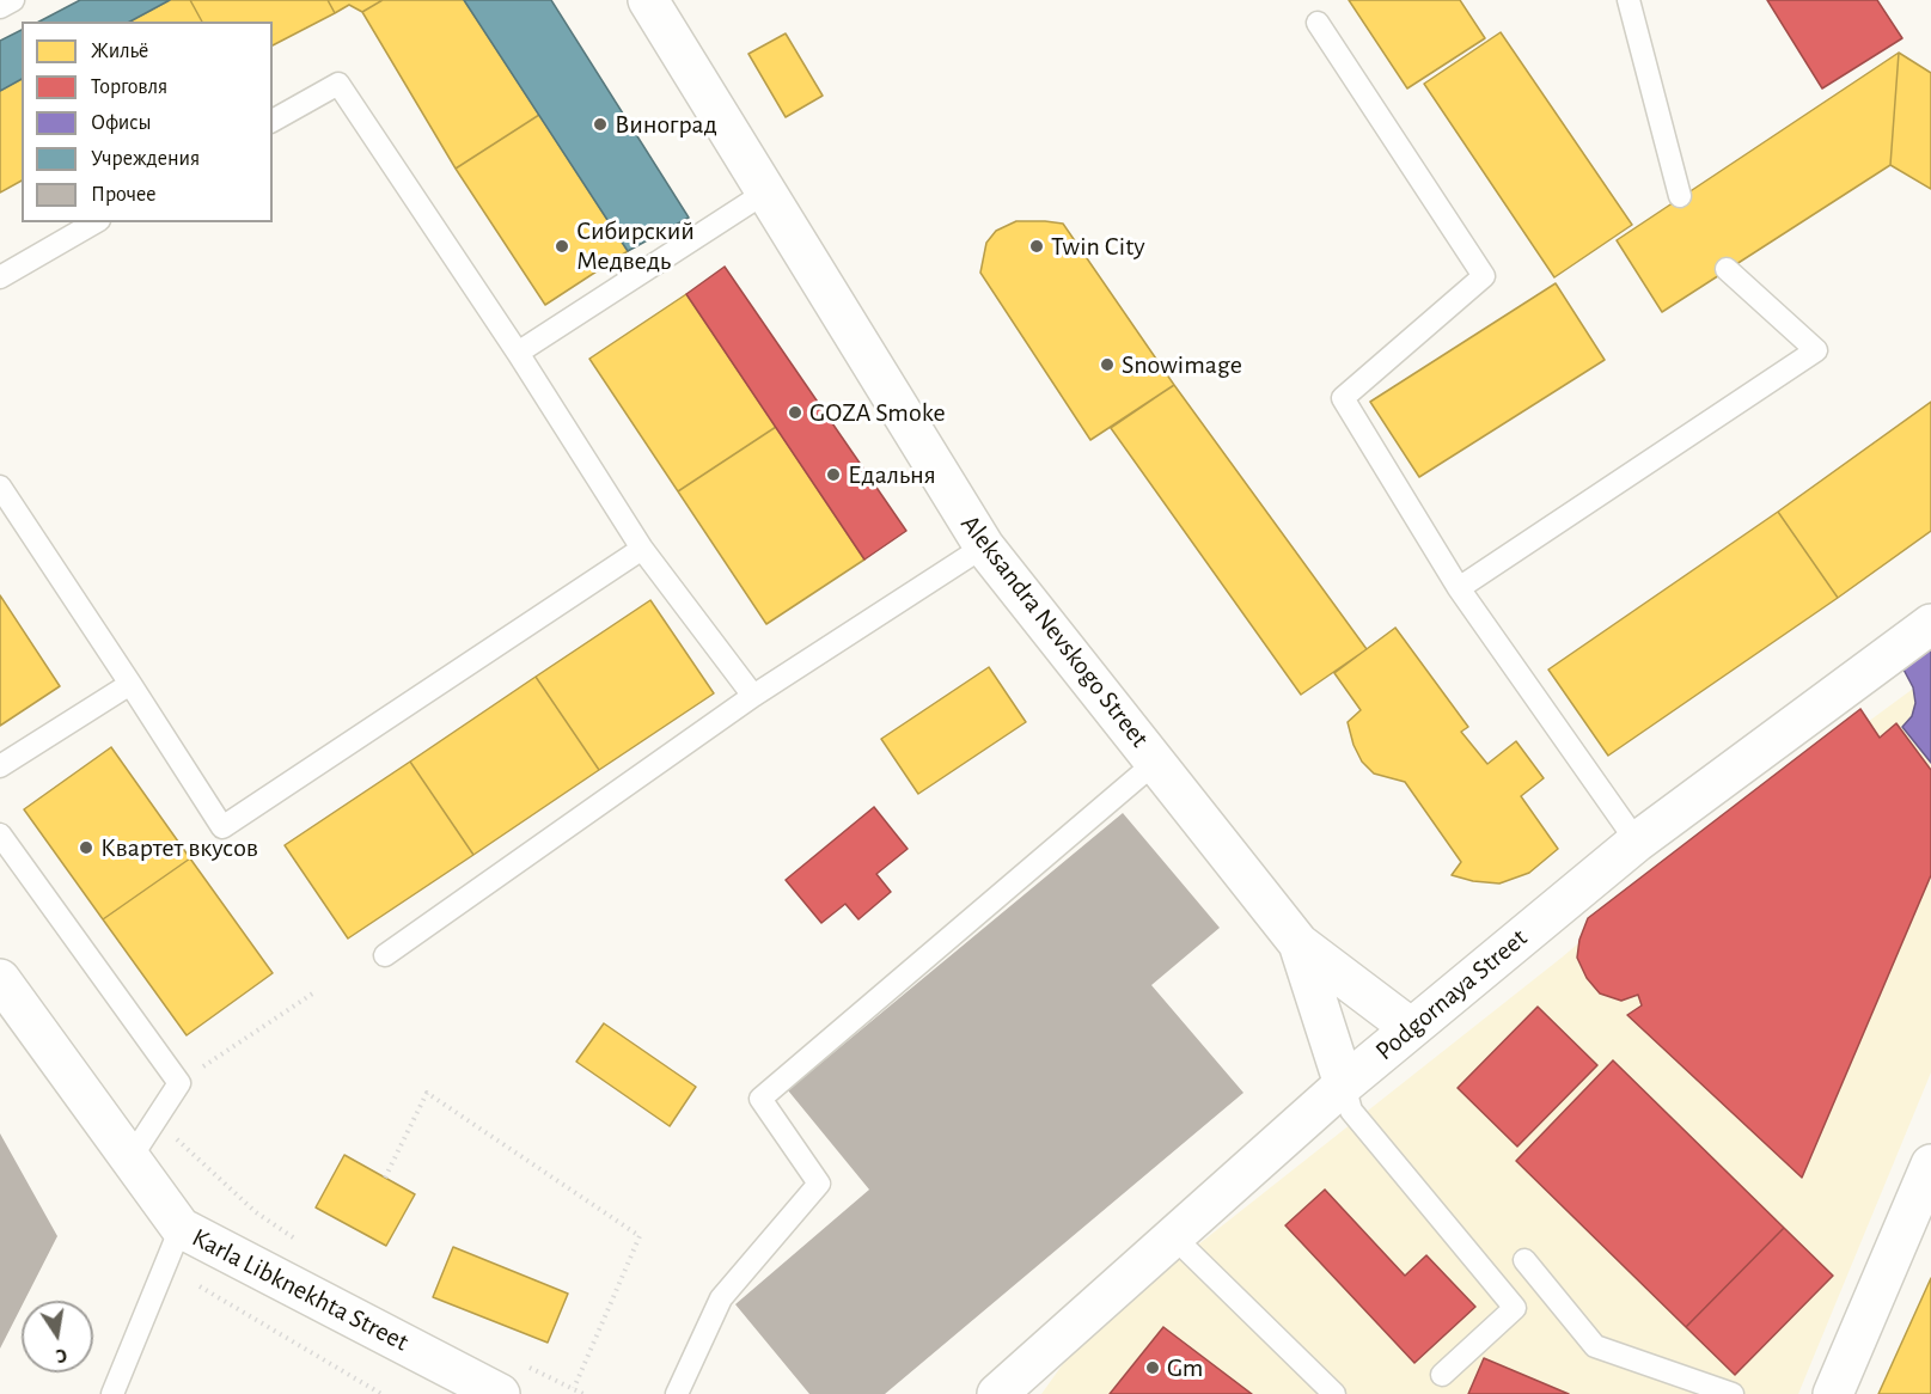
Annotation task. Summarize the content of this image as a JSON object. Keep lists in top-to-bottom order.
{
  "streets": {
    "street": ["Aleksandra Nevskogo Street", "Podgornaya Street", "Karla Libknekhta Street"]
  },
  "crossings": [
    ["Aleksandra Nevskogo Street", "Podgornaya Street"]
  ],
  "places": [
    "Виноград",
    "Сибирский Медведь",
    "Twin Сity",
    "Snowimage",
    "GOZA Smoke",
    "Едальня",
    "Квартет вкусов",
    "Gm"
  ],
  "legend": [
    "Жильё",
    "Торговля",
    "Офисы",
    "Учреждения",
    "Прочее"
  ],
  "north": "bottom"
}
